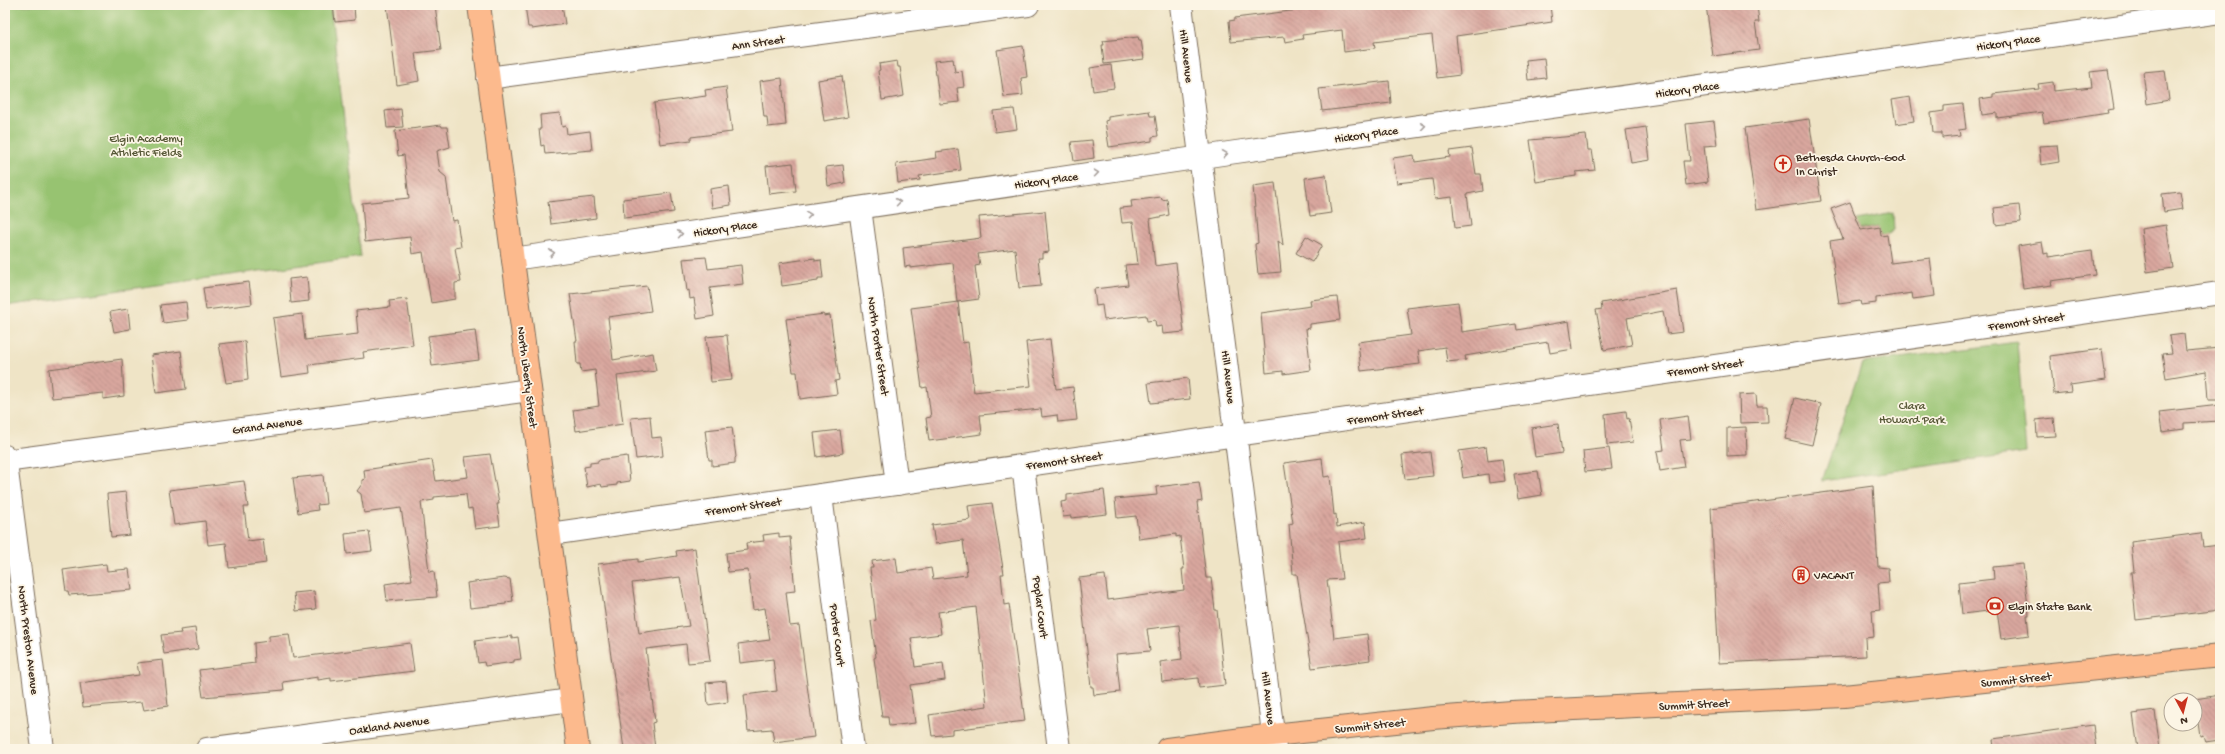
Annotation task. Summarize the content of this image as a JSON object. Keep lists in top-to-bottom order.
{
  "streets": {
    "main road": ["North Liberty Street", "Summit Street"],
    "street": [
      "Ann Street",
      "Hickory Place",
      "Hill Avenue",
      "Fremont Street",
      "North Porter Street",
      "Grand Avenue",
      "Poplar Court",
      "Porter Court",
      "North Preston Avenue",
      "Oakland Avenue"
    ]
  },
  "crossings": [
    ["Ann Street", "North Liberty Street"],
    ["Hickory Place", "Hill Avenue"],
    ["Hickory Place", "North Porter Street"],
    ["Hickory Place", "North Liberty Street"],
    ["Hill Avenue", "Fremont Street"],
    ["Hill Avenue", "Summit Street"],
    ["Fremont Street", "North Porter Street"],
    ["Fremont Street", "North Liberty Street"],
    ["Fremont Street", "Poplar Court"],
    ["Fremont Street", "Porter Court"],
    ["North Liberty Street", "Grand Avenue"],
    ["North Liberty Street", "Oakland Avenue"],
    ["Grand Avenue", "North Preston Avenue"]
  ],
  "one_way": ["Hickory Place"],
  "parks": ["Elgin Academy Athletic Fields", "Clara Howard Park"],
  "places": {
    "church": ["Bethesda Church-God In Christ"],
    "building": ["VACANT"],
    "bank": ["Elgin State Bank"]
  },
  "north": "bottom"
}
